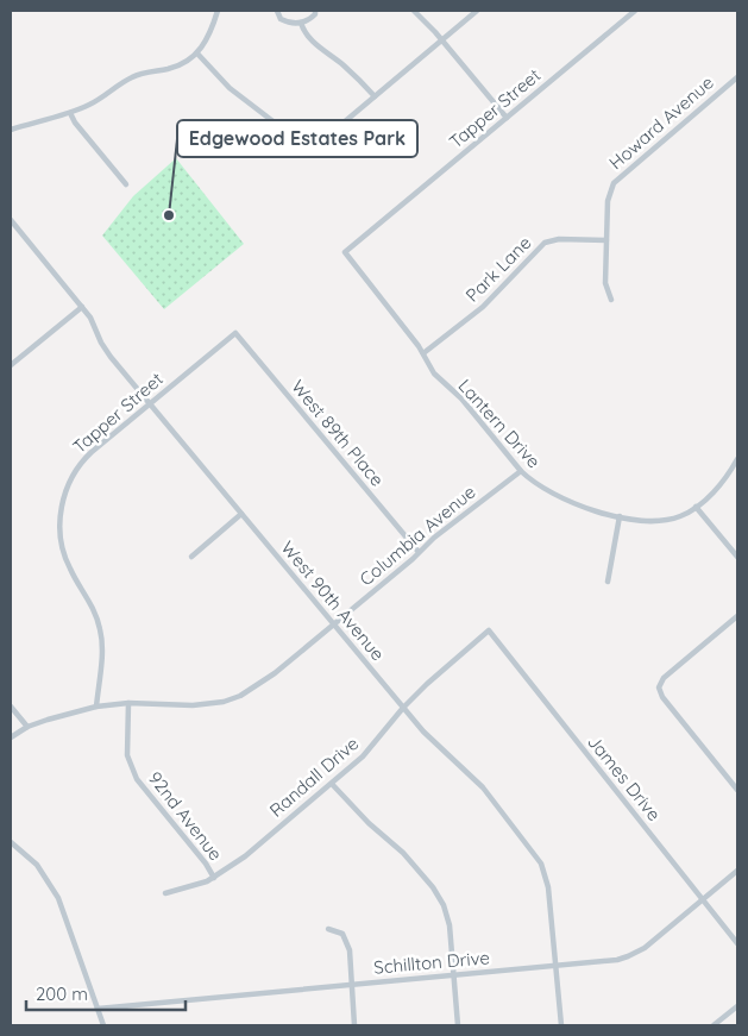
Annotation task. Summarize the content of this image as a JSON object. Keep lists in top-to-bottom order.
{
  "streets": {
    "street": [
      "Tapper Street",
      "Howard Avenue",
      "Park Lane",
      "Lantern Drive",
      "West 89th Place",
      "Columbia Avenue",
      "West 90th Avenue",
      "Randall Drive",
      "James Drive",
      "92nd Avenue",
      "Schillton Drive"
    ]
  },
  "crossings": [
    ["Tapper Street", "Lantern Drive"],
    ["Tapper Street", "West 89th Place"],
    ["Tapper Street", "Columbia Avenue"],
    ["Tapper Street", "West 90th Avenue"],
    ["Howard Avenue", "Park Lane"],
    ["Park Lane", "Lantern Drive"],
    ["Lantern Drive", "Columbia Avenue"],
    ["West 89th Place", "Columbia Avenue"],
    ["Columbia Avenue", "West 90th Avenue"],
    ["Columbia Avenue", "92nd Avenue"],
    ["West 90th Avenue", "Randall Drive"],
    ["West 90th Avenue", "Schillton Drive"],
    ["Randall Drive", "James Drive"],
    ["Randall Drive", "92nd Avenue"],
    ["James Drive", "Schillton Drive"]
  ],
  "places": ["Edgewood Estates Park"],
  "scale_bar": "200 m"
}
